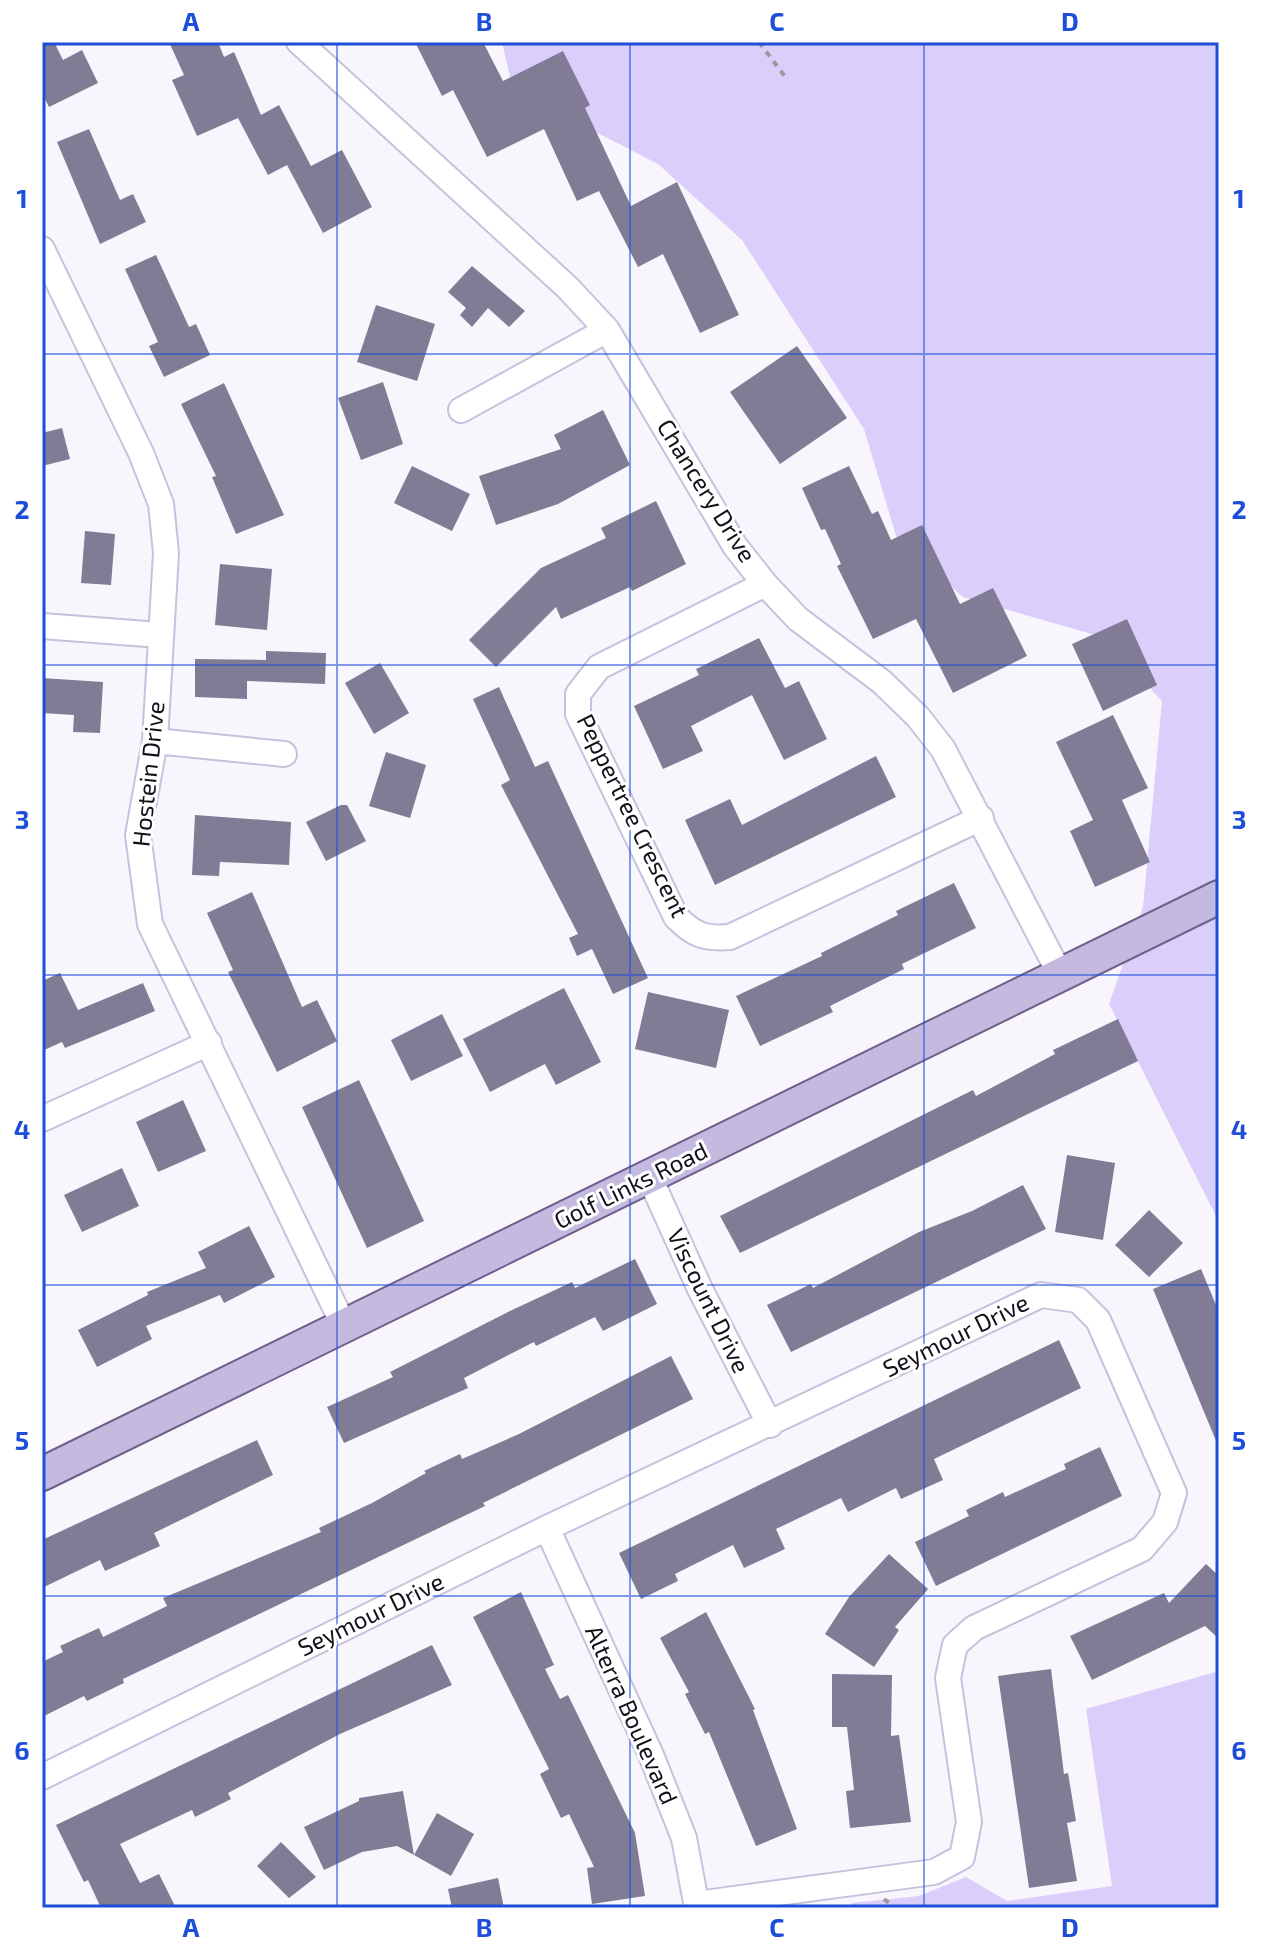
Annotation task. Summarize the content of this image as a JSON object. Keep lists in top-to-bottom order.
{
  "streets": {
    "main road": ["Golf Links Road"],
    "street": [
      "Chancery Drive",
      "Hostein Drive",
      "Peppertree Crescent",
      "Viscount Drive",
      "Seymour Drive",
      "Alterra Boulevard"
    ]
  },
  "crossings": [
    ["Chancery Drive", "Peppertree Crescent"],
    ["Chancery Drive", "Golf Links Road"],
    ["Hostein Drive", "Golf Links Road"],
    ["Golf Links Road", "Viscount Drive"],
    ["Viscount Drive", "Seymour Drive"],
    ["Seymour Drive", "Alterra Boulevard"]
  ],
  "grid": {
    "columns": [
      "A",
      "B",
      "C",
      "D"
    ],
    "rows": [
      "1",
      "2",
      "3",
      "4",
      "5",
      "6"
    ]
  }
}
